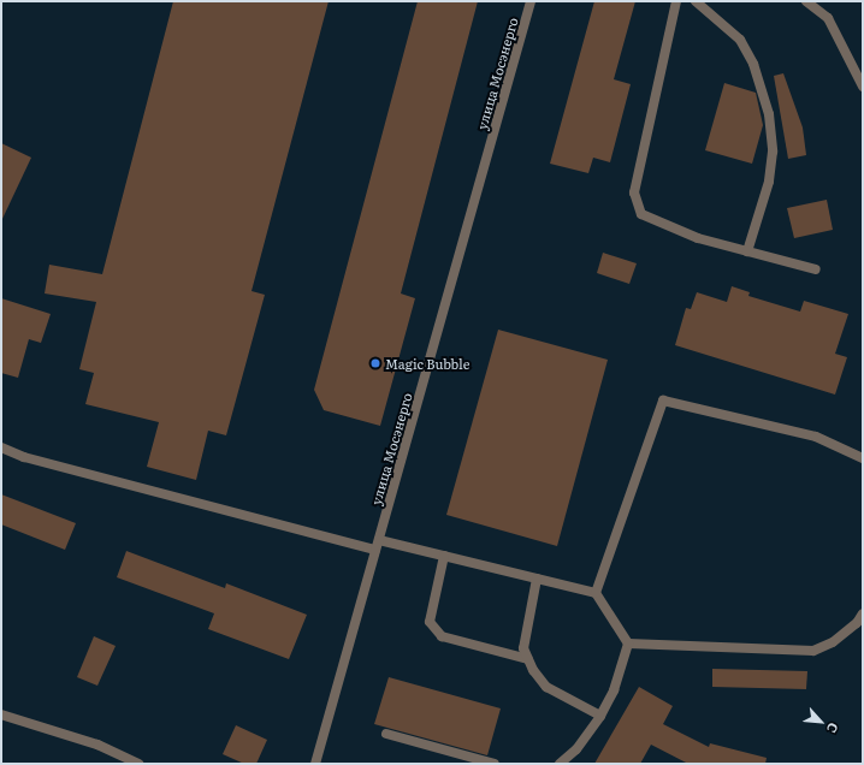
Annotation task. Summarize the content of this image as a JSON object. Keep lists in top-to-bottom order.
{
  "streets": {
    "street": ["улица Мосэнерго"]
  },
  "places": ["Magic Bubble"],
  "north": "bottom right"
}
